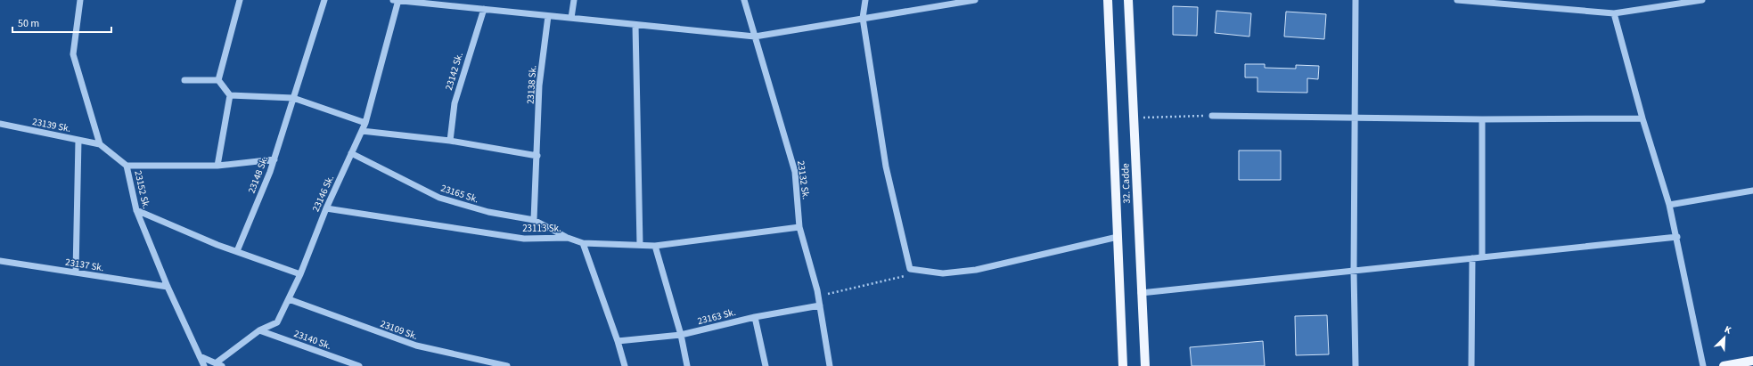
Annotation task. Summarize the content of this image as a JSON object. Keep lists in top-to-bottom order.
{
  "streets": {
    "main road": ["32. Cadde"],
    "street": [
      "23142 Sk.",
      "23138 Sk.",
      "23139 Sk.",
      "23148 Sk.",
      "23132 Sk.",
      "23152 Sk.",
      "23146 Sk.",
      "23165 Sk.",
      "23113 Sk.",
      "23137 Sk.",
      "23163 Sk.",
      "23109 Sk.",
      "23140 Sk."
    ]
  },
  "crossings": [
    ["23138 Sk.", "23165 Sk."],
    ["23139 Sk.", "23152 Sk."],
    ["23132 Sk.", "23113 Sk."],
    ["23132 Sk.", "23163 Sk."],
    ["23152 Sk.", "23137 Sk."],
    ["23146 Sk.", "23165 Sk."],
    ["23146 Sk.", "23113 Sk."],
    ["23146 Sk.", "23109 Sk."],
    ["23146 Sk.", "23140 Sk."],
    ["23165 Sk.", "23113 Sk."]
  ],
  "scale_bar": "50 m",
  "north": "top right"
}
